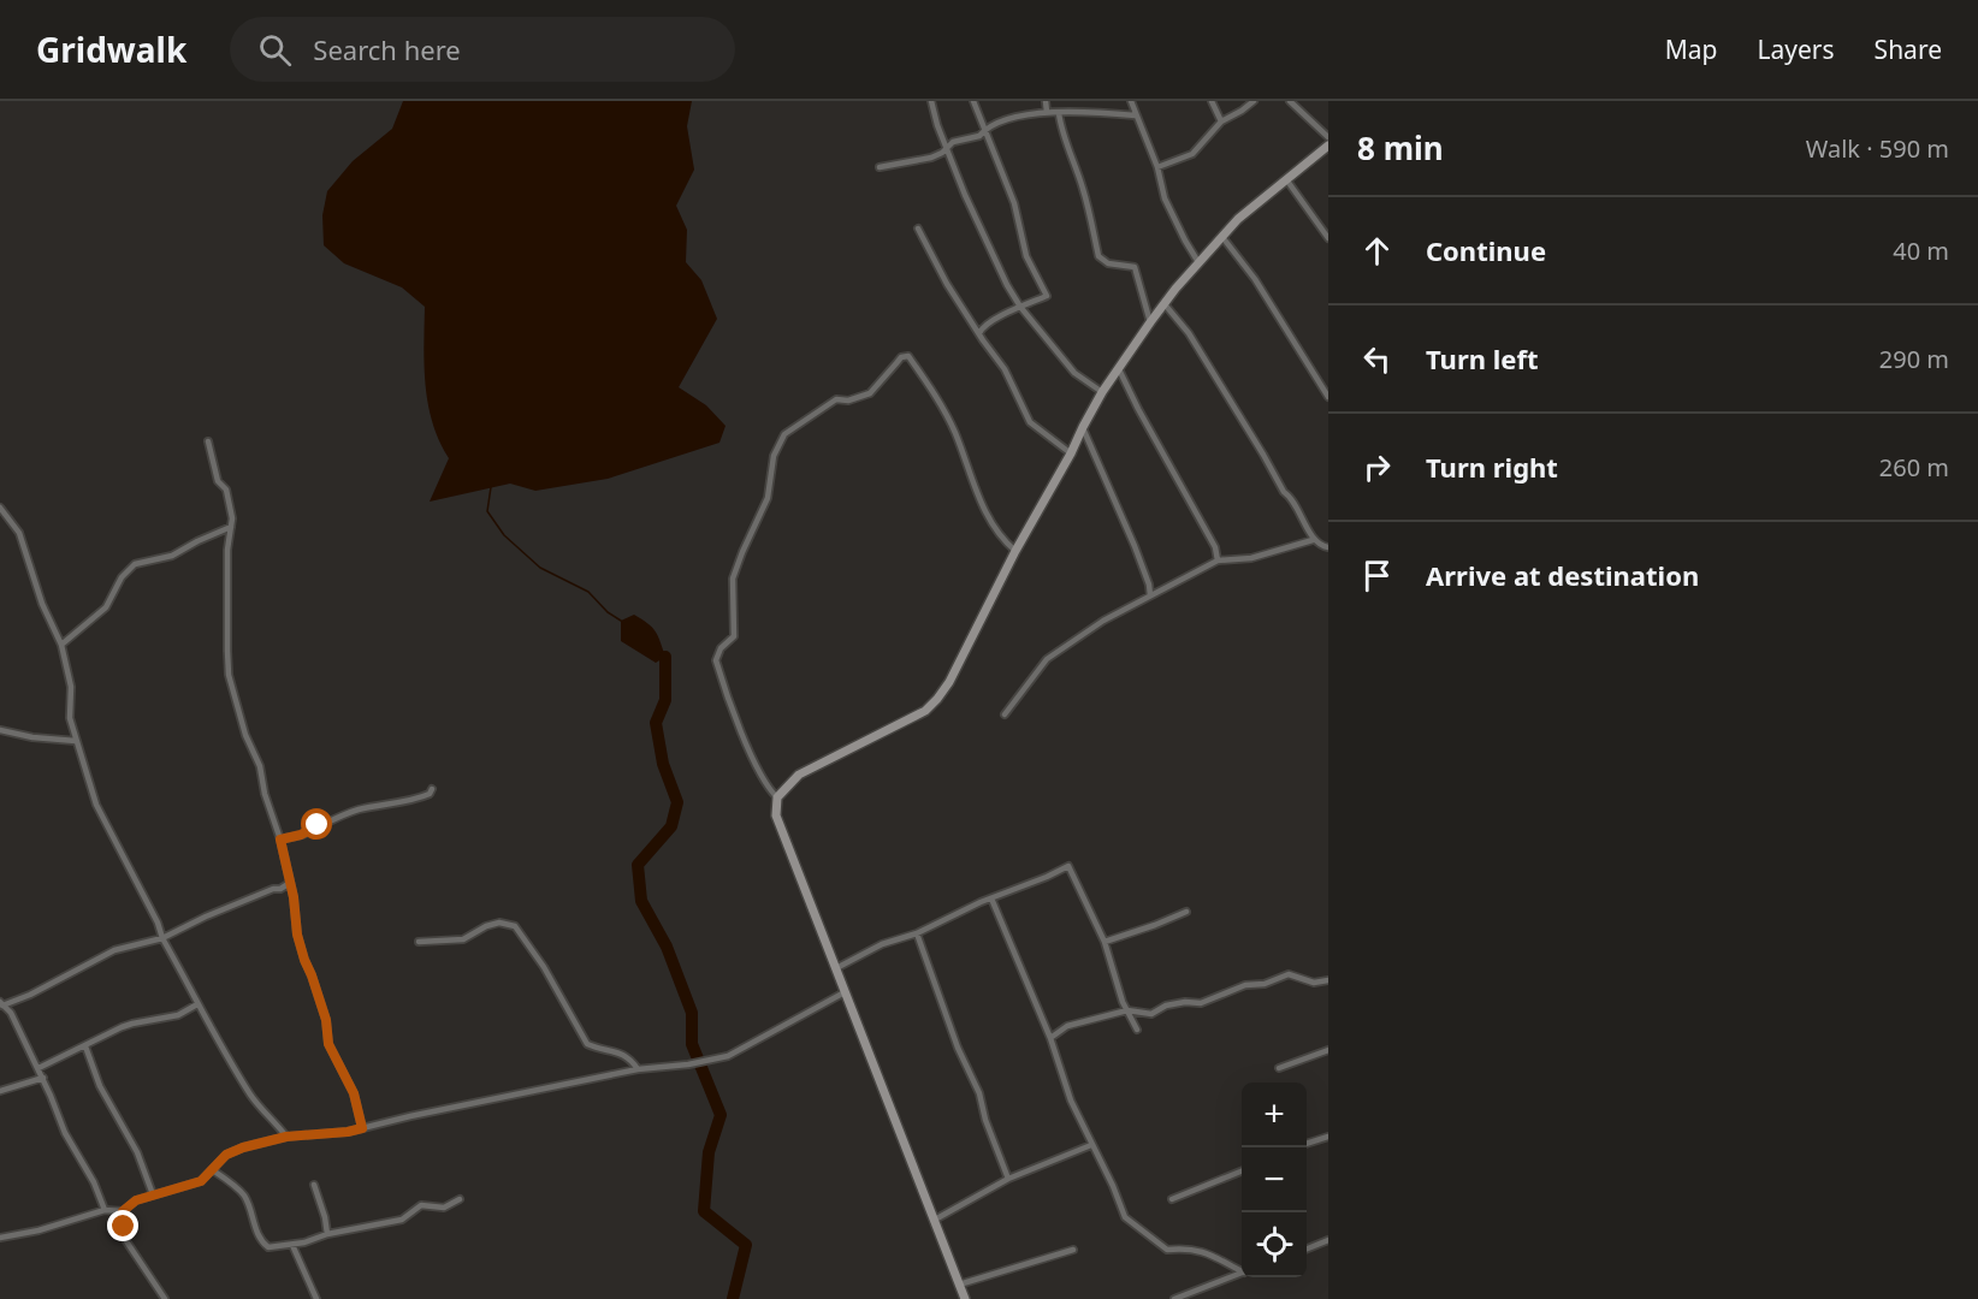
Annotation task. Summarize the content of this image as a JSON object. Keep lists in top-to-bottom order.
{
  "page": {
    "header": "Gridwalk",
    "search": "Search here",
    "nav": ["Map", "Layers", "Share"],
    "heading": ["8 min", "Walk · 590 m"],
    "list": [
      ["Continue", "40 m"],
      ["Turn left", "290 m"],
      ["Turn right", "260 m"],
      "Arrive at destination"
    ],
    "map_buttons": ["+", "−"]
  }
}
